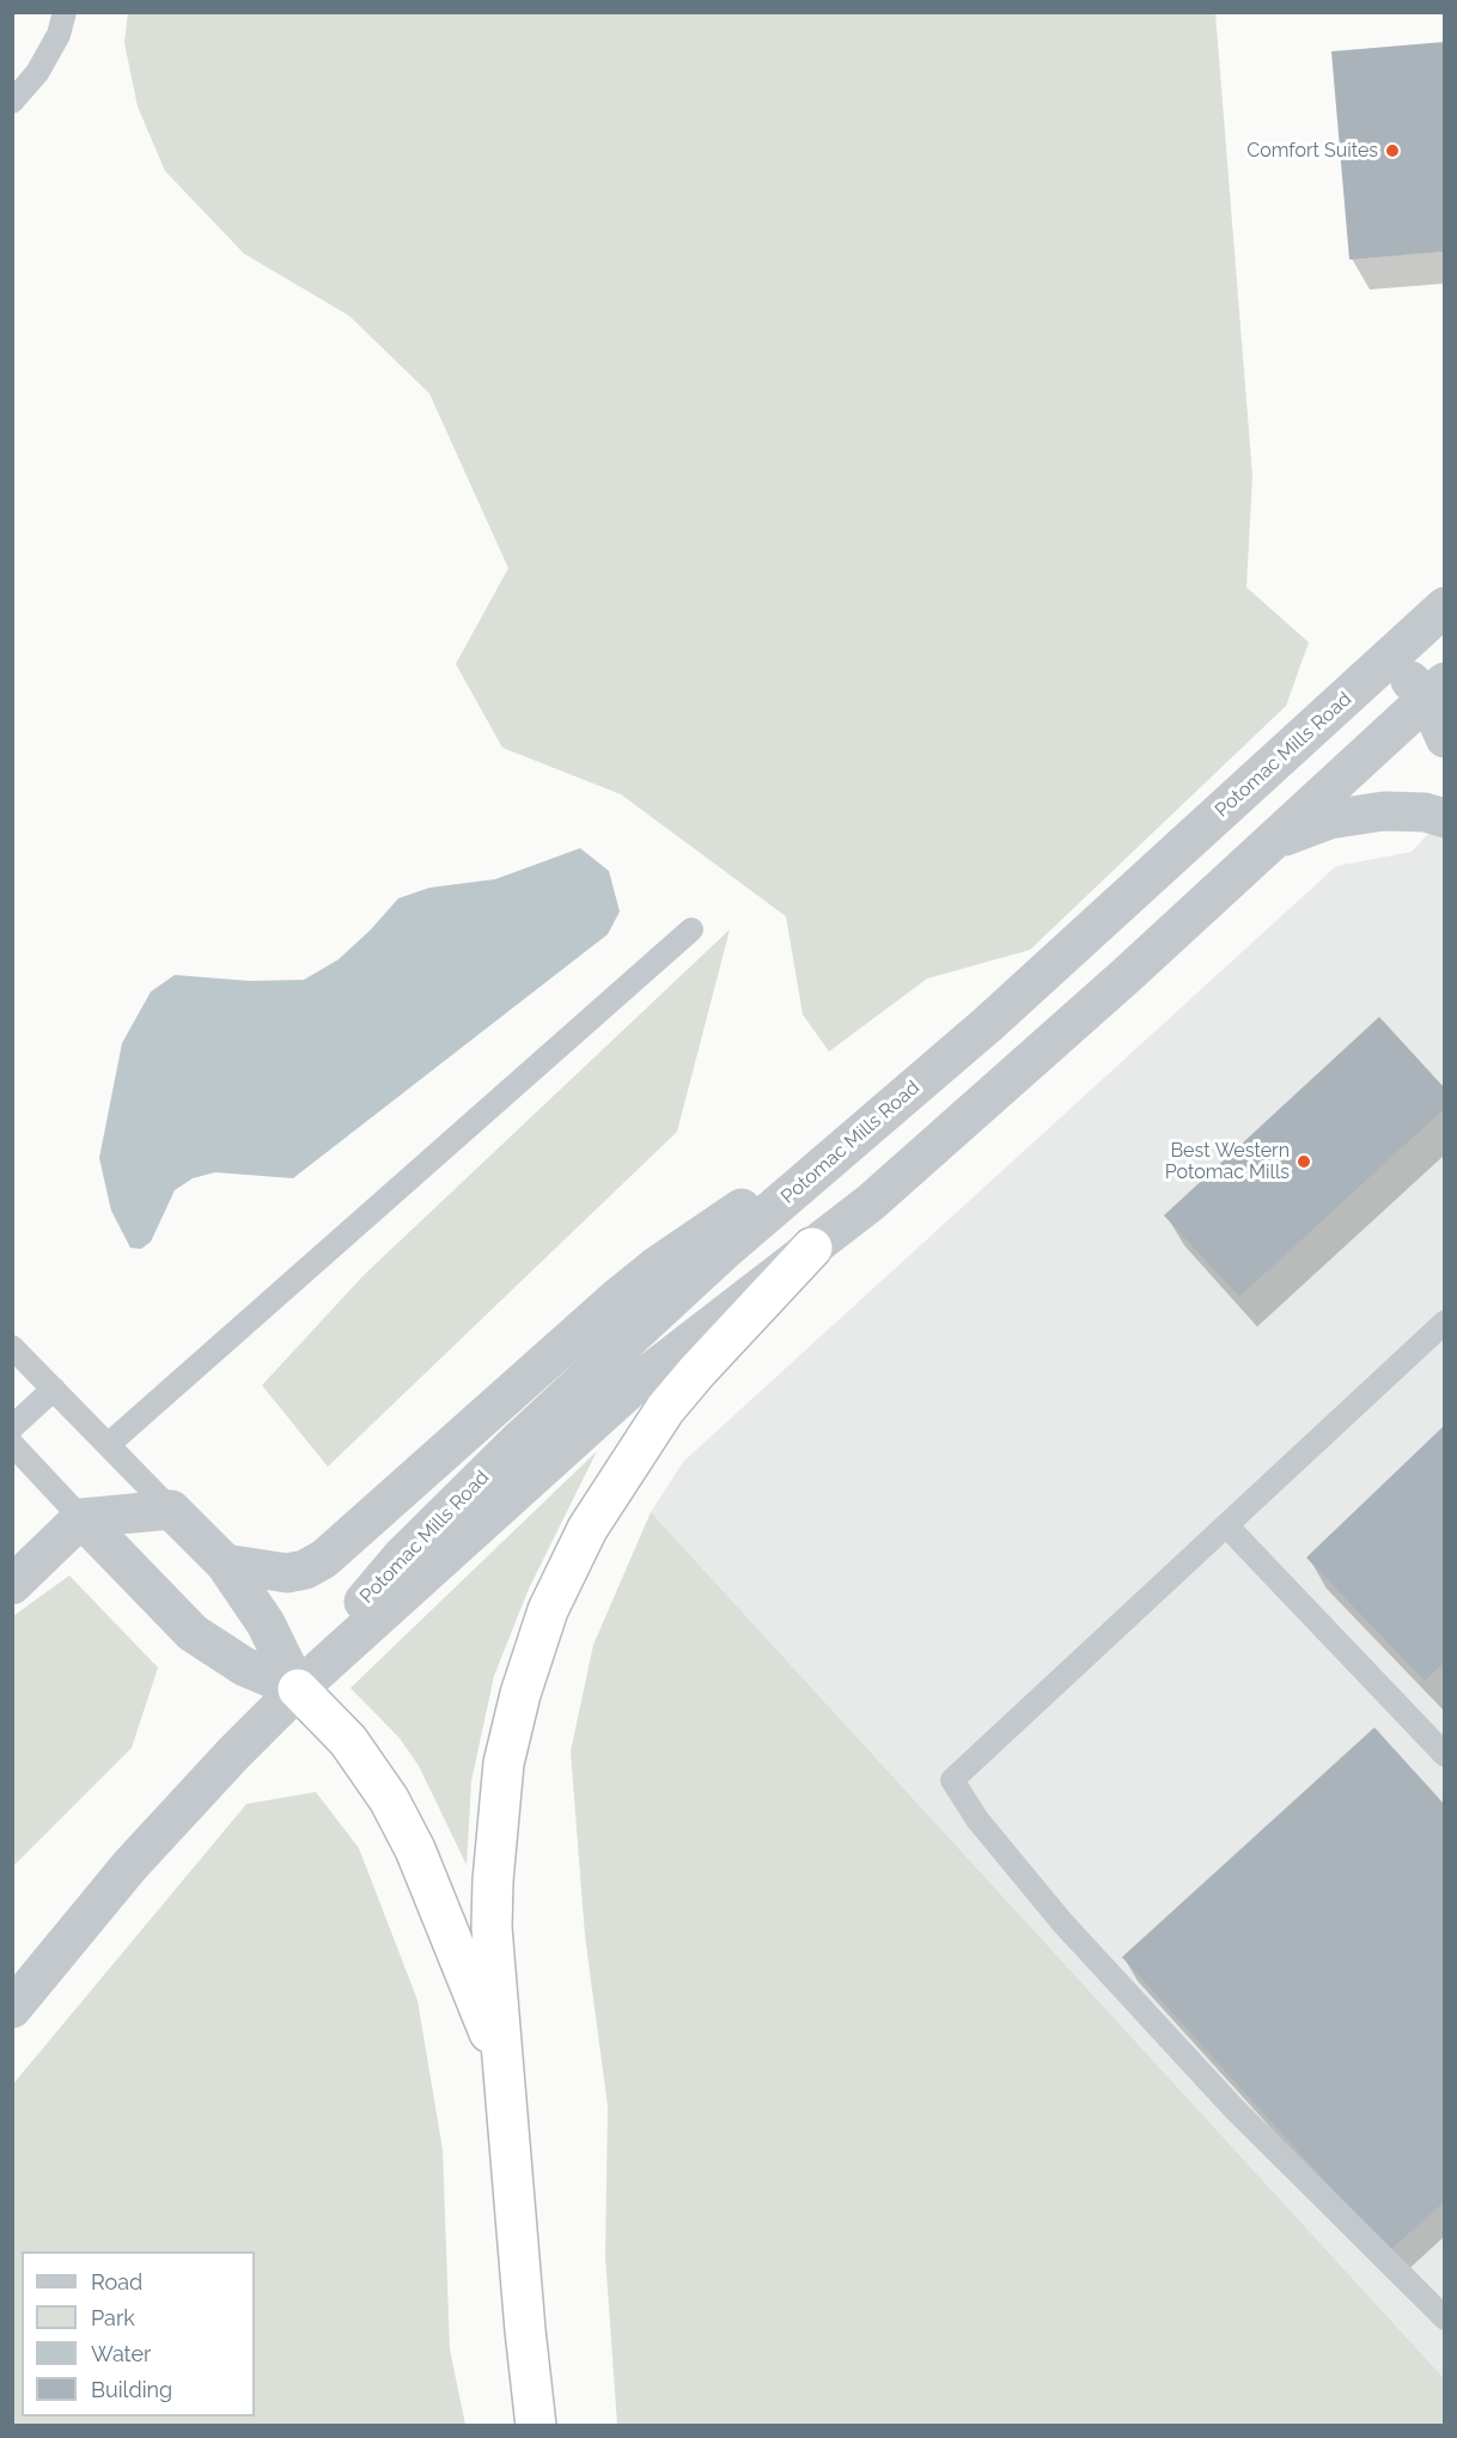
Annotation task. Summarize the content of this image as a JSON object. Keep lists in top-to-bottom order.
{
  "streets": {
    "street": ["Potomac Mills Road"]
  },
  "places": ["Comfort Suites", "Best Western Potomac Mills"],
  "legend": [
    "Road",
    "Park",
    "Water",
    "Building"
  ]
}
